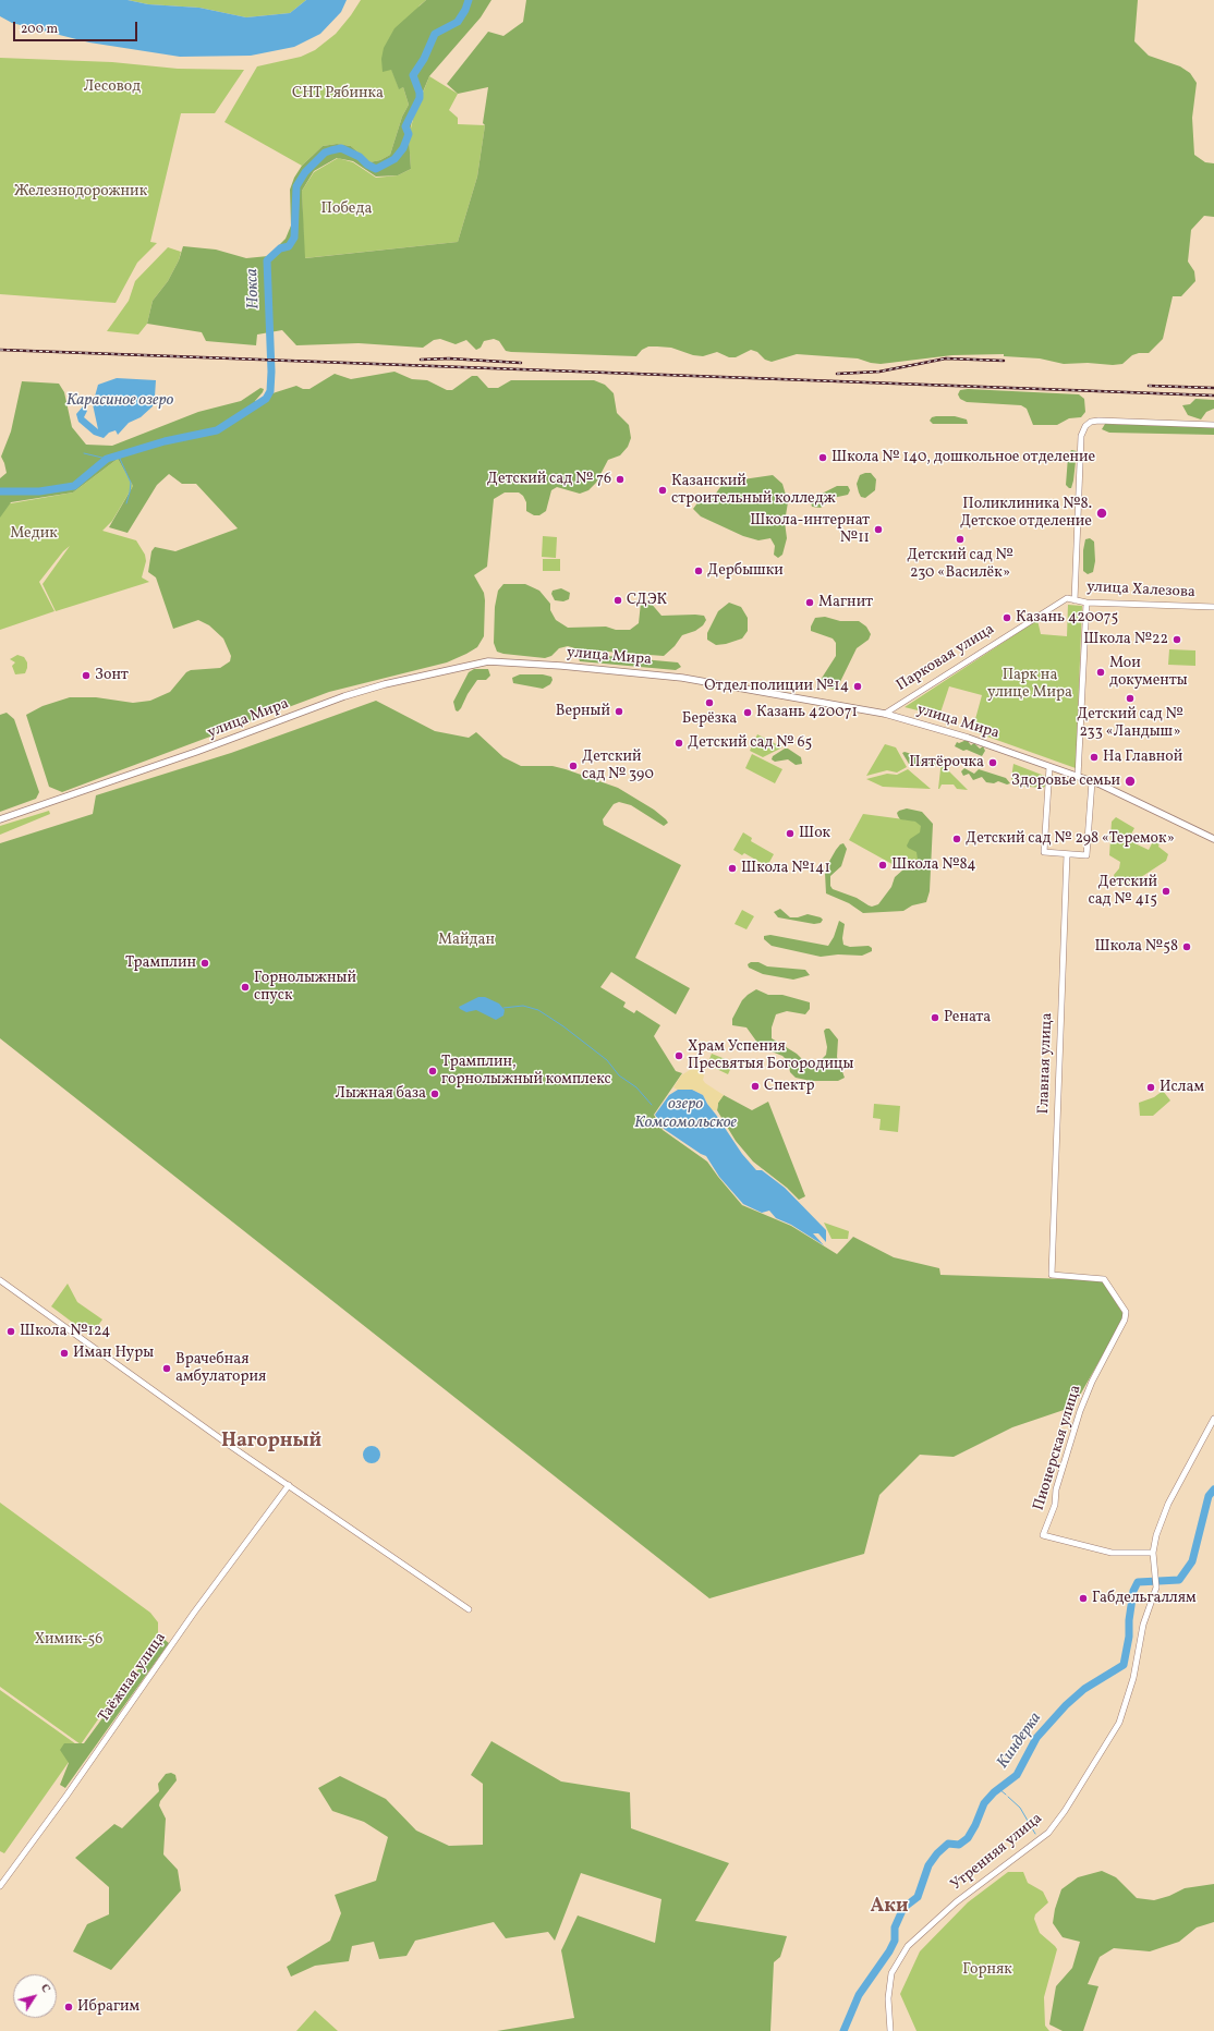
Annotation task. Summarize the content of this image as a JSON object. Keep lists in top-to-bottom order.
{
  "streets": {
    "main road": ["улица Мира"],
    "street": [
      "улица Халезова",
      "Парковая улица",
      "Главная улица",
      "Пионерская улица",
      "Таёжная улица",
      "Утренняя улица"
    ]
  },
  "crossings": [
    ["улица Халезова", "Парковая улица"],
    ["улица Мира", "Парковая улица"],
    ["Главная улица", "Пионерская улица"],
    ["Пионерская улица", "Утренняя улица"]
  ],
  "districts": ["Нагорный", "Аки"],
  "water": [
    "Нокса",
    "Карасиное озеро",
    "озеро Комсомольское",
    "Киндерка"
  ],
  "parks": [
    "Лесовод",
    "СНТ Рябинка",
    "Железнодорожник",
    "Победа",
    "Медик",
    "Парк на улице Мира",
    "Майдан",
    "Химик-56",
    "Горняк"
  ],
  "places": [
    "Школа № 140, дошкольное отделение",
    "Детский сад № 76",
    "Казанский строительный колледж",
    "Поликлиника №8. Детское отделение",
    "Школа-интернат №11",
    "Детский сад № 230 «Василёк»",
    "Дербышки",
    "СДЭК",
    "Магнит",
    "Казань 420075",
    "Школа №22",
    "Мои документы",
    "Зонт",
    "Отдел полиции №14",
    "Детский сад № 233 «Ландыш»",
    "Берёзка",
    "Верный",
    "Казань 420071",
    "Детский сад № 65",
    "На Главной",
    "Пятёрочка",
    "Детский сад № 390",
    "Здоровье семьи",
    "Шок",
    "Детский сад № 298 «Теремок»",
    "Школа №84",
    "Школа №141",
    "Детский сад № 415",
    "Школа №58",
    "Трамплин",
    "Горнолыжный спуск",
    "Рената",
    "Храм Успения Пресвятыя Богородицы",
    "Трамплин, горнолыжный комплекс",
    "Спектр",
    "Ислам",
    "Лыжная база",
    "Школа №124",
    "Иман Нуры",
    "Врачебная амбулатория",
    "Габдельгаллям",
    "Ибрагим"
  ],
  "scale_bar": "200 m",
  "north": "top right"
}
